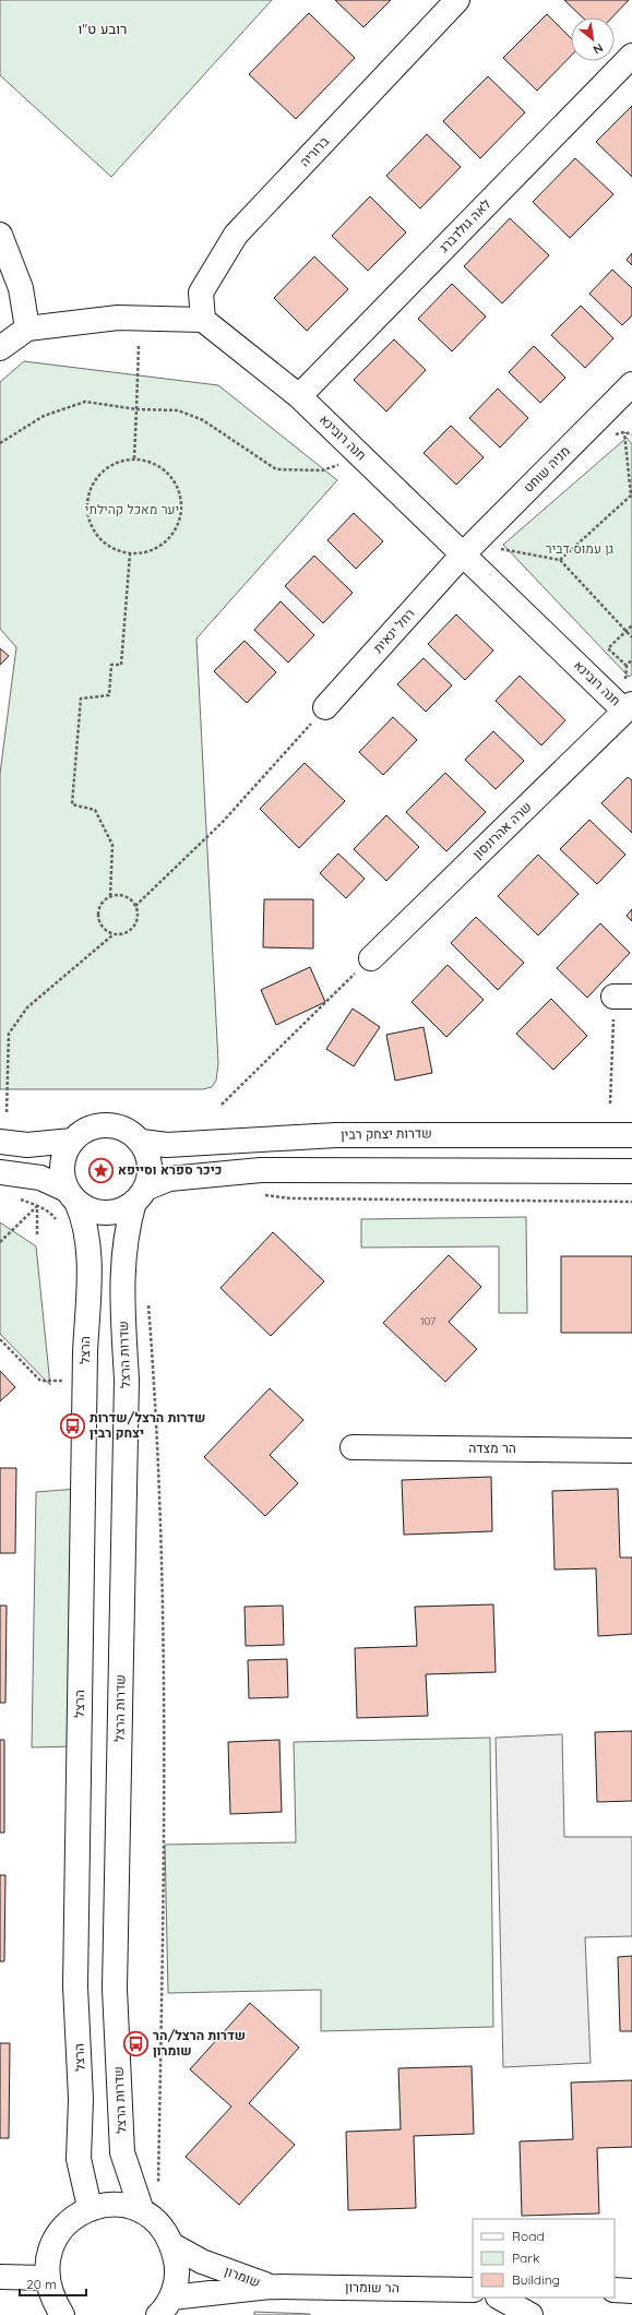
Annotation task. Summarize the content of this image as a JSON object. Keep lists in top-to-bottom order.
{
  "streets": {
    "main road": [
      "ברוריה",
      "לאה גולדברג",
      "חנה רובינא",
      "מניה שוחט",
      "רחל ינאית",
      "שרה אהרונסון",
      "שדרות יצחק רבין",
      "הרצל",
      "שדרות הרצל",
      "הר מצדה",
      "שומרון",
      "הר שומרון"
    ]
  },
  "crossings": [
    ["ברוריה", "חנה רובינא"],
    ["לאה גולדברג", "חנה רובינא"],
    ["חנה רובינא", "מניה שוחט"],
    ["חנה רובינא", "רחל ינאית"],
    ["חנה רובינא", "שרה אהרונסון"],
    ["מניה שוחט", "רחל ינאית"],
    ["שדרות יצחק רבין", "הרצל"],
    ["שדרות יצחק רבין", "שדרות הרצל"],
    ["הרצל", "שדרות הרצל"],
    ["שדרות הרצל", "שומרון"],
    ["שומרון", "הר שומרון"]
  ],
  "districts": ["רובע ט\"ו"],
  "parks": ["יער מאכל קהילתי", "גן עמוס דביר"],
  "places": {
    "place": ["כיכר ספרא וסייפא"],
    "bus stop": ["שדרות הרצל/שדרות יצחק רבין", "שדרות הרצל/הר שומרון"]
  },
  "house_numbers": ["107"],
  "legend": ["Road", "Park", "Building"],
  "scale_bar": "20 m",
  "north": "bottom right"
}
